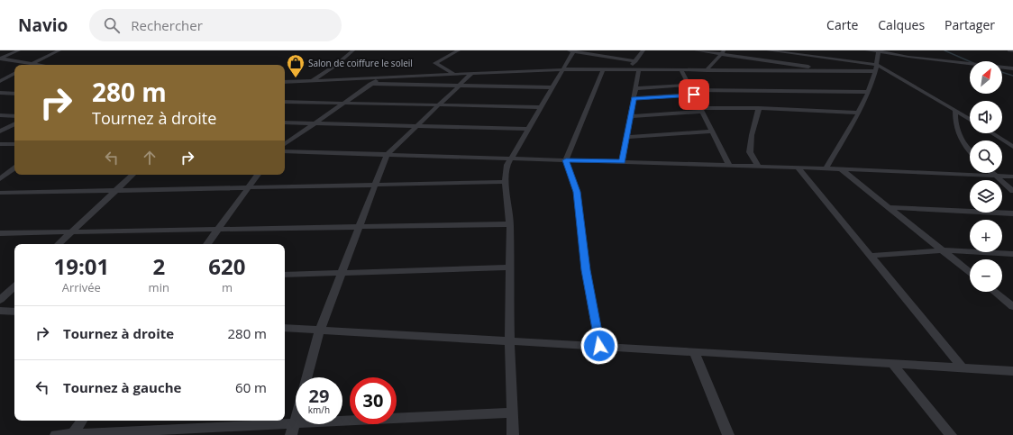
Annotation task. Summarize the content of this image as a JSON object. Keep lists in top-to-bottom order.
{
  "places": {
    "shop": ["Salon de coiffure le soleil"]
  },
  "north": "top right",
  "page": {
    "header": "Navio",
    "search": "Rechercher",
    "nav": ["Carte", "Calques", "Partager"],
    "map_buttons": ["+", "−"],
    "turn": ["280 m", "Tournez à droite"],
    "eta": [
      "19:01",
      "Arrivée",
      "2",
      "min",
      "620",
      "m"
    ],
    "list": [
      {
        "name": "Tournez à droite",
        "value": "280 m"
      },
      {
        "name": "Tournez à gauche",
        "value": "60 m"
      }
    ],
    "speed": "29 km/h",
    "limit": "30"
  }
}
